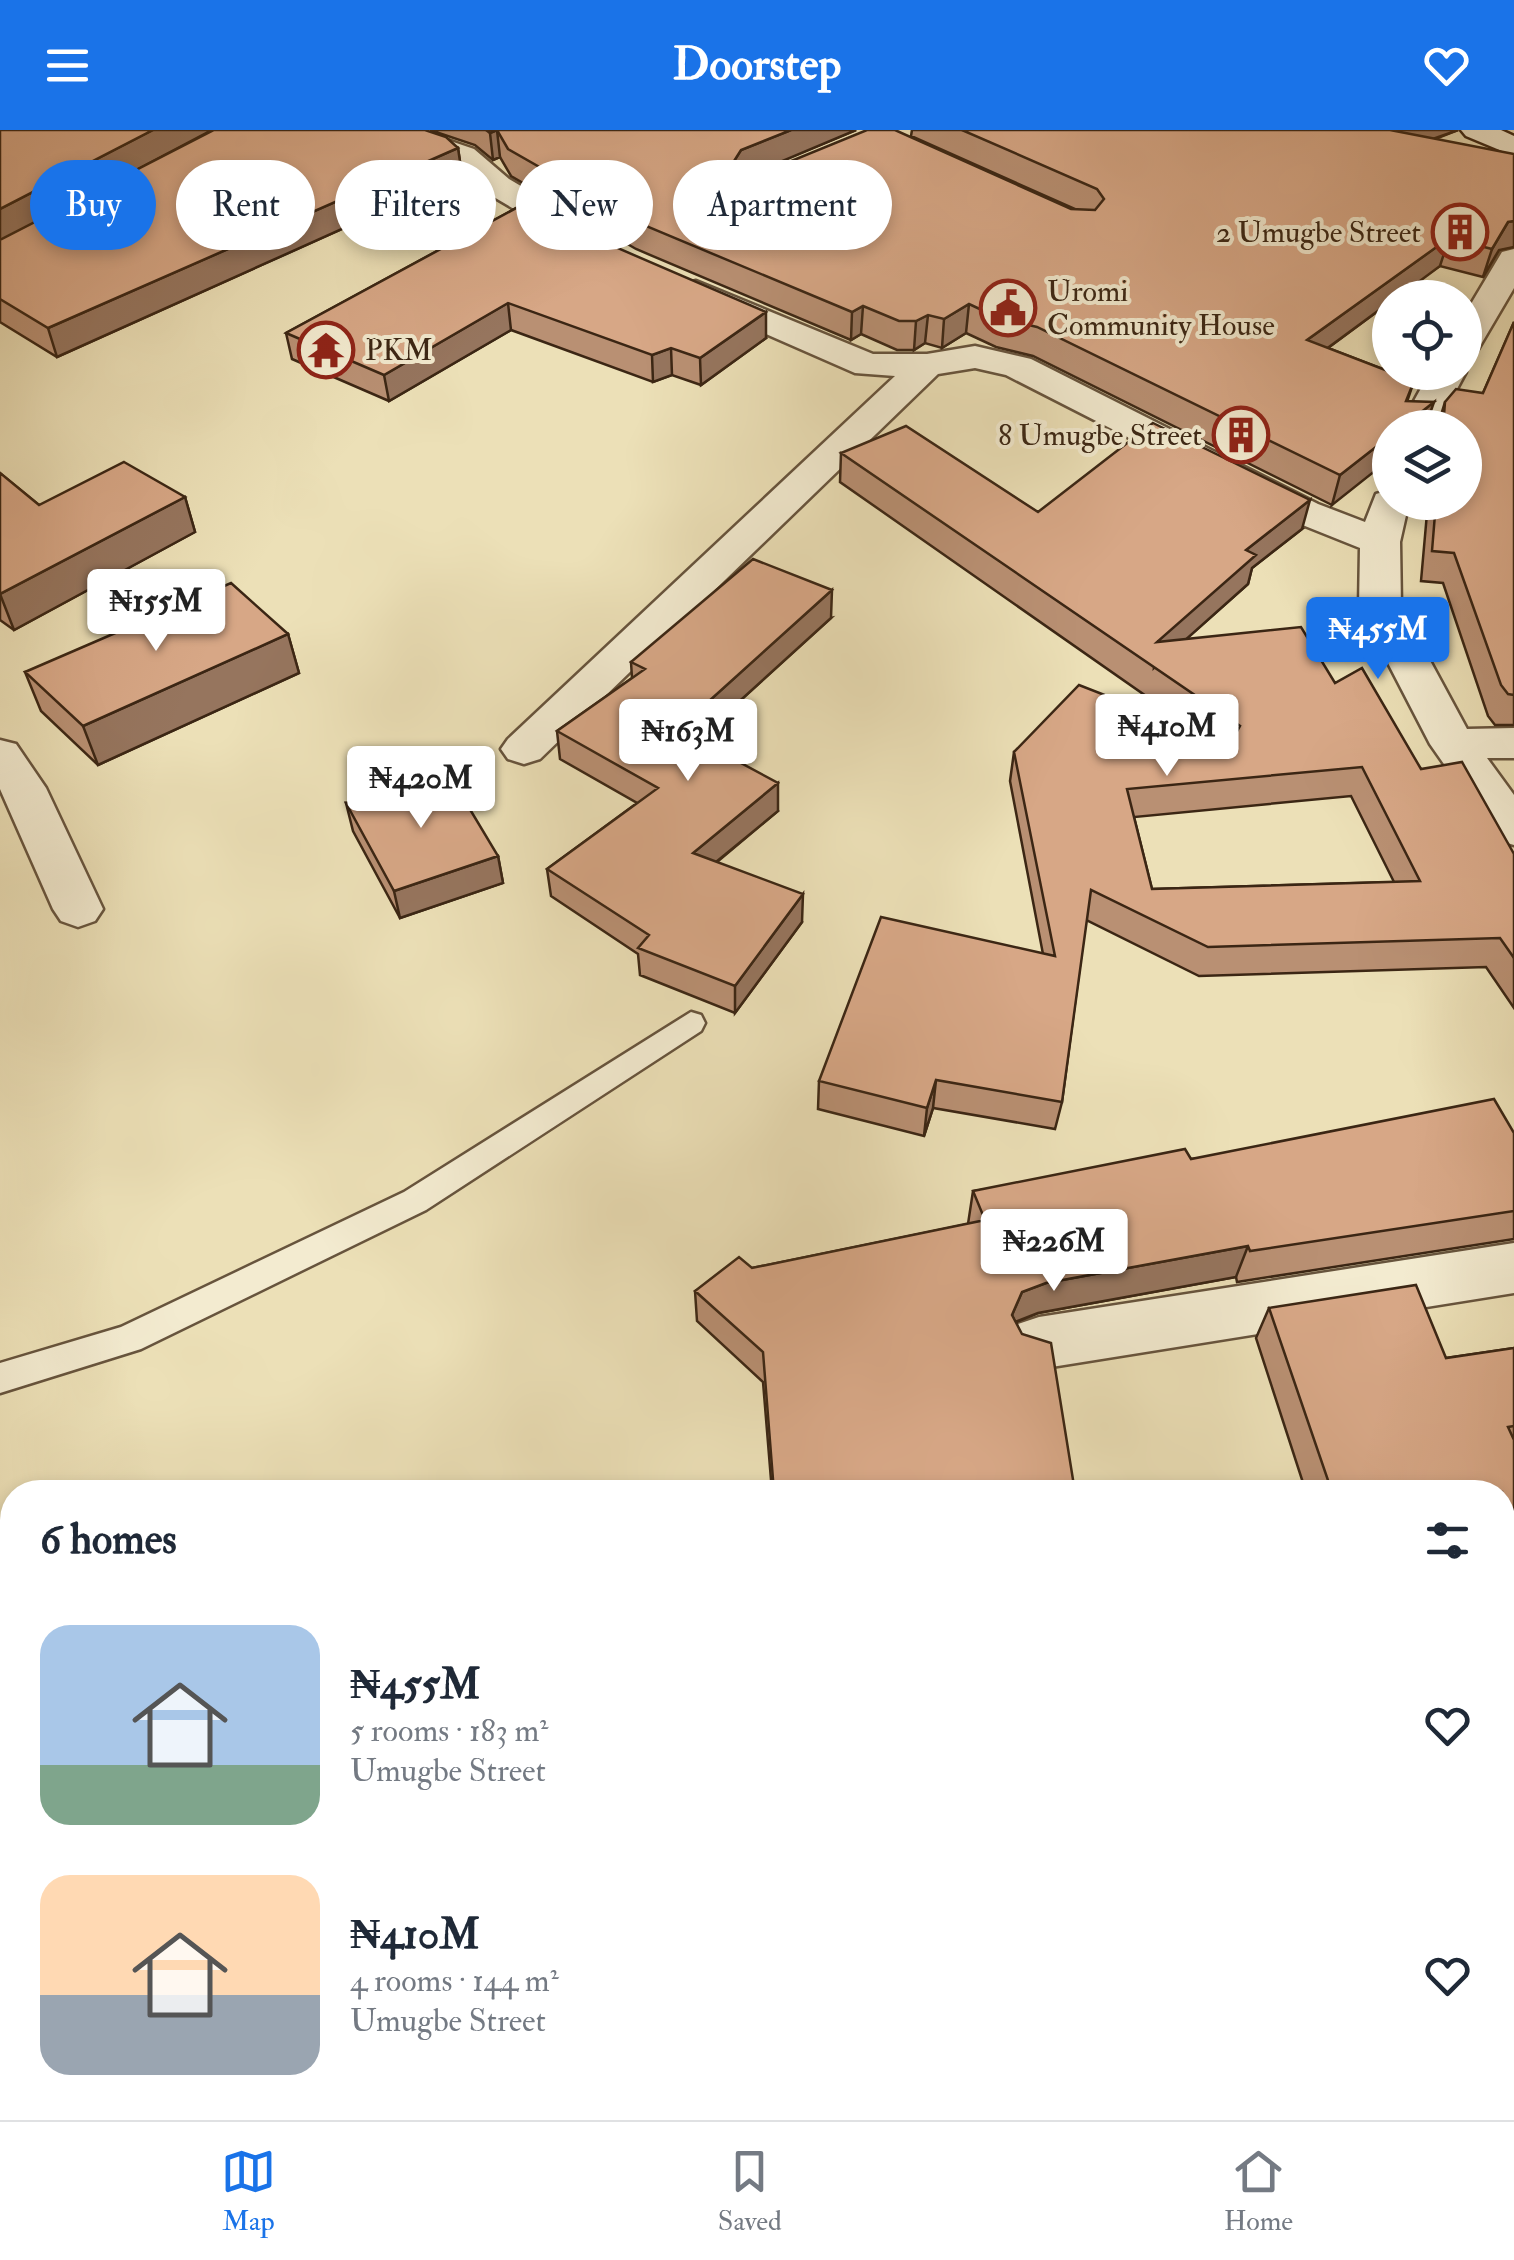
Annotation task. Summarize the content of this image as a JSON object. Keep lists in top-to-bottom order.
{
  "places": {
    "building": ["2 Umugbe Street", "8 Umugbe Street"],
    "public building": ["Uromi Community House"],
    "temple": ["PKM"]
  },
  "page": {
    "header": "Doorstep",
    "chip": [
      "Buy",
      "Rent",
      "Filters",
      "New",
      "Apartment"
    ],
    "price": [
      "₦155M",
      "₦455M",
      "₦410M",
      "₦163M",
      "₦420M",
      "₦226M"
    ],
    "heading": "6 homes",
    "list": [
      {
        "name": "₦455M",
        "note": "5 rooms · 183 m² · Umugbe Street"
      },
      {
        "name": "₦410M",
        "note": "4 rooms · 144 m² · Umugbe Street"
      }
    ],
    "tabs": ["Map", "Saved", "Home"]
  }
}
